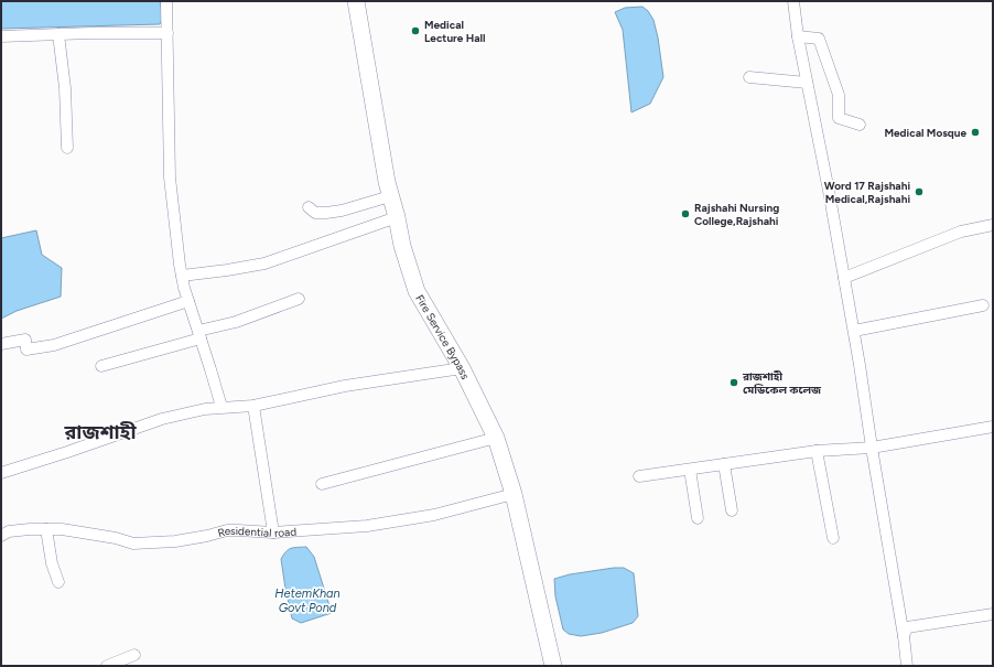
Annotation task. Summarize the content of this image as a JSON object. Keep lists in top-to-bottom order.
{
  "streets": {
    "main road": ["Fire Service Bypass"],
    "street": ["Residential road"]
  },
  "crossings": [
    ["Fire Service Bypass", "Residential road"]
  ],
  "districts": ["রাজশাহী"],
  "water": ["HetemKhan Govt Pond"],
  "places": [
    "Medical Lecture Hall",
    "Medical Mosque",
    "Word 17 Rajshahi Medical,Rajshahi",
    "Rajshahi Nursing College,Rajshahi",
    "রাজশাহী মেডিকেল কলেজ"
  ]
}
